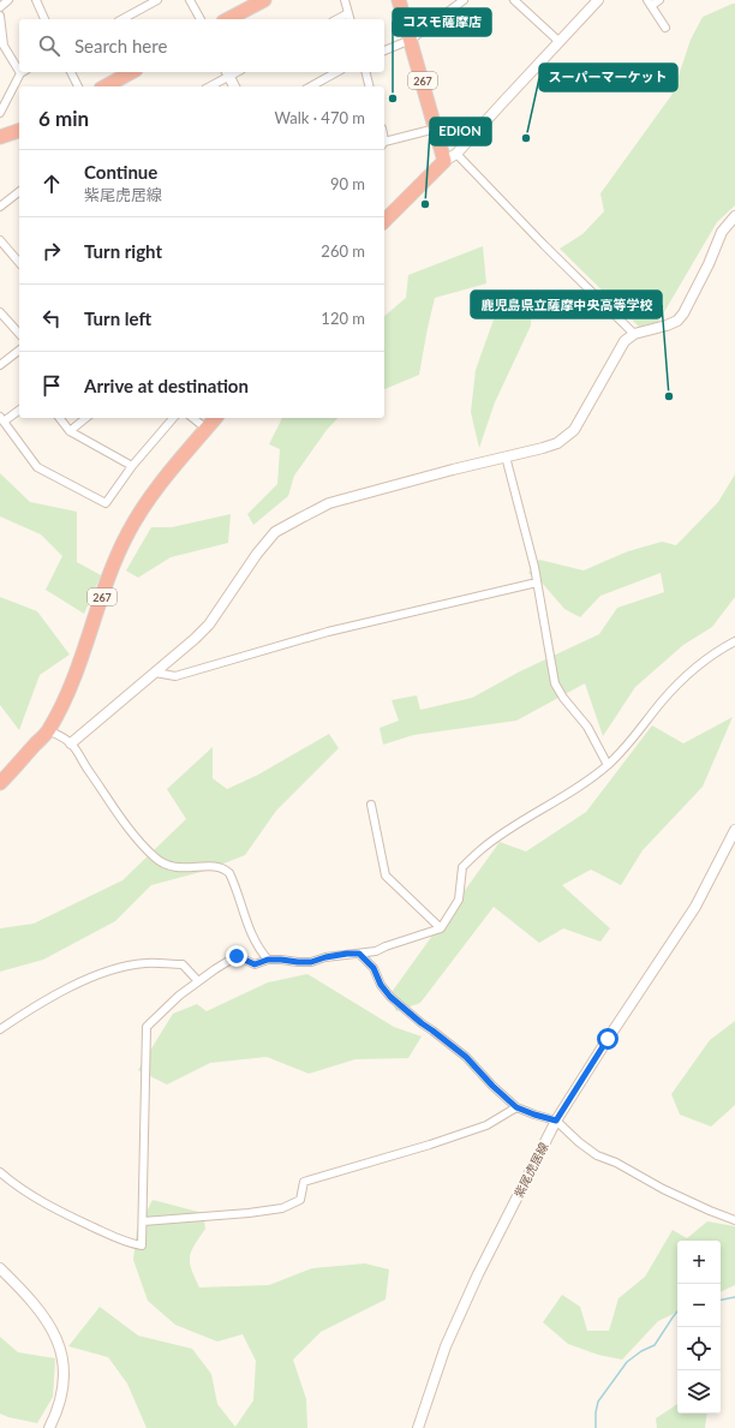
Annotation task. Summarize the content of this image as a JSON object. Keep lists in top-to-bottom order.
{
  "streets": {
    "highway": ["267"],
    "street": ["紫尾虎居線"]
  },
  "places": [
    "コスモ薩摩店",
    "スーパーマーケット",
    "EDION",
    "鹿児島県立薩摩中央高等学校"
  ],
  "page": {
    "search": "Search here",
    "heading": ["6 min", "Walk · 470 m"],
    "list": [
      ["Continue", "紫尾虎居線", "90 m"],
      ["Turn right", "260 m"],
      ["Turn left", "120 m"],
      "Arrive at destination"
    ],
    "map_buttons": ["+", "−"]
  }
}
